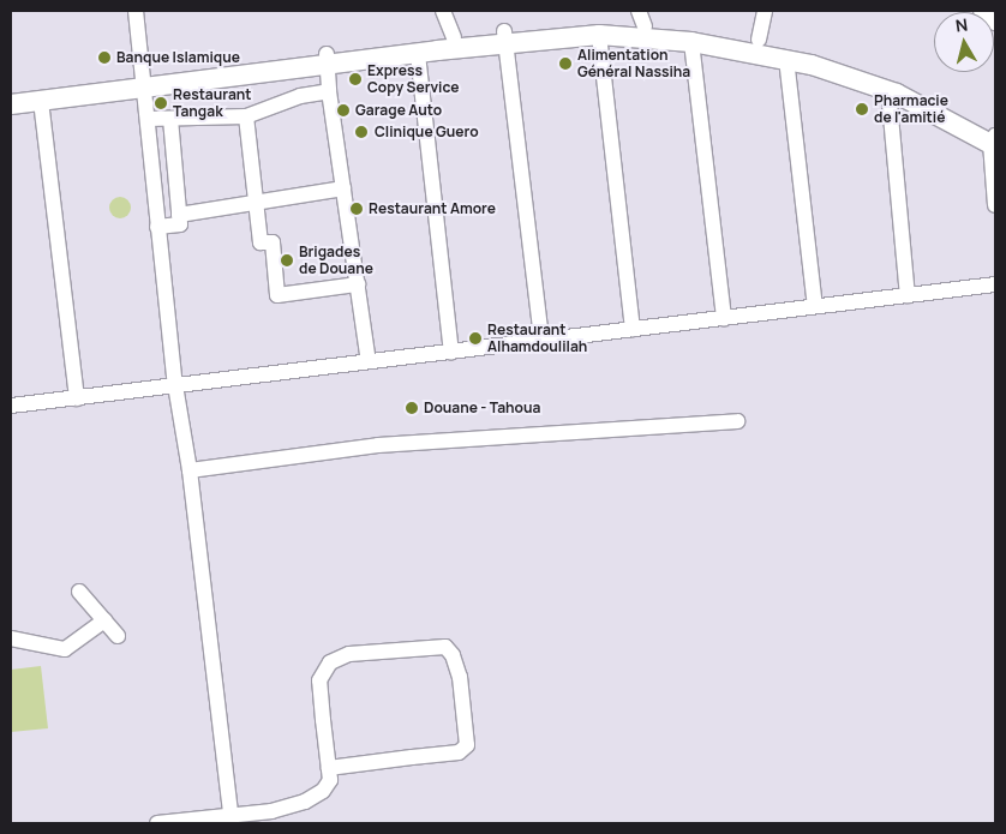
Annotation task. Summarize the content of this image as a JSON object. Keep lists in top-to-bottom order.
{
  "places": [
    "Banque Islamique",
    "Alimentation Général Nassiha",
    "Express Copy Service",
    "Restaurant Tangak",
    "Pharmacie de l'amitié",
    "Garage Auto",
    "Clinique Guero",
    "Restaurant Amore",
    "Brigades de Douane",
    "Restaurant Alhamdoulilah",
    "Douane - Tahoua"
  ],
  "north": "top"
}
